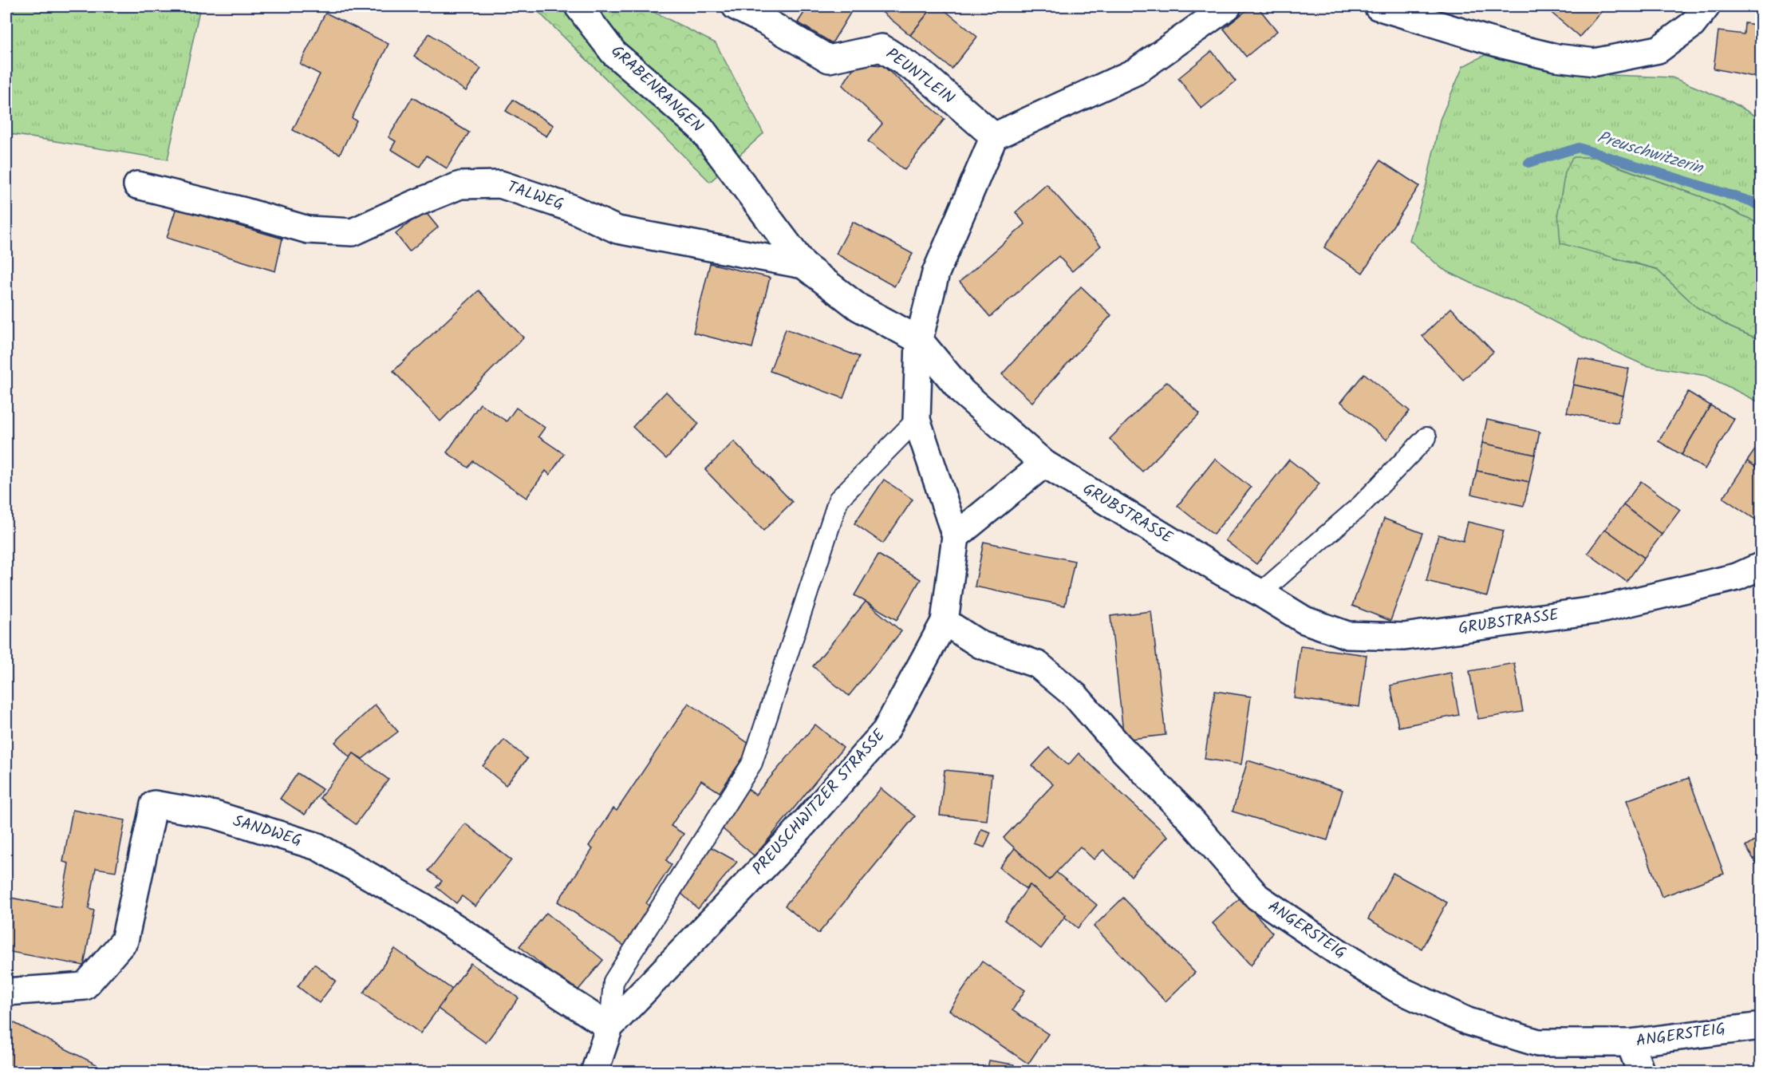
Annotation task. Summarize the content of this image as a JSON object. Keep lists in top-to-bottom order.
{
  "streets": {
    "street": [
      "PEUNTLEIN",
      "GRABENRANGEN",
      "TALWEG",
      "GRUBSTRASSE",
      "PREUSCHWITZER STRASSE",
      "SANDWEG",
      "ANGERSTEIG"
    ]
  },
  "crossings": [
    ["PEUNTLEIN", "PREUSCHWITZER STRASSE"],
    ["GRABENRANGEN", "TALWEG"],
    ["TALWEG", "GRUBSTRASSE"],
    ["TALWEG", "PREUSCHWITZER STRASSE"],
    ["GRUBSTRASSE", "PREUSCHWITZER STRASSE"],
    ["PREUSCHWITZER STRASSE", "SANDWEG"],
    ["PREUSCHWITZER STRASSE", "ANGERSTEIG"]
  ],
  "water": ["Preuschwitzerin"]
}
